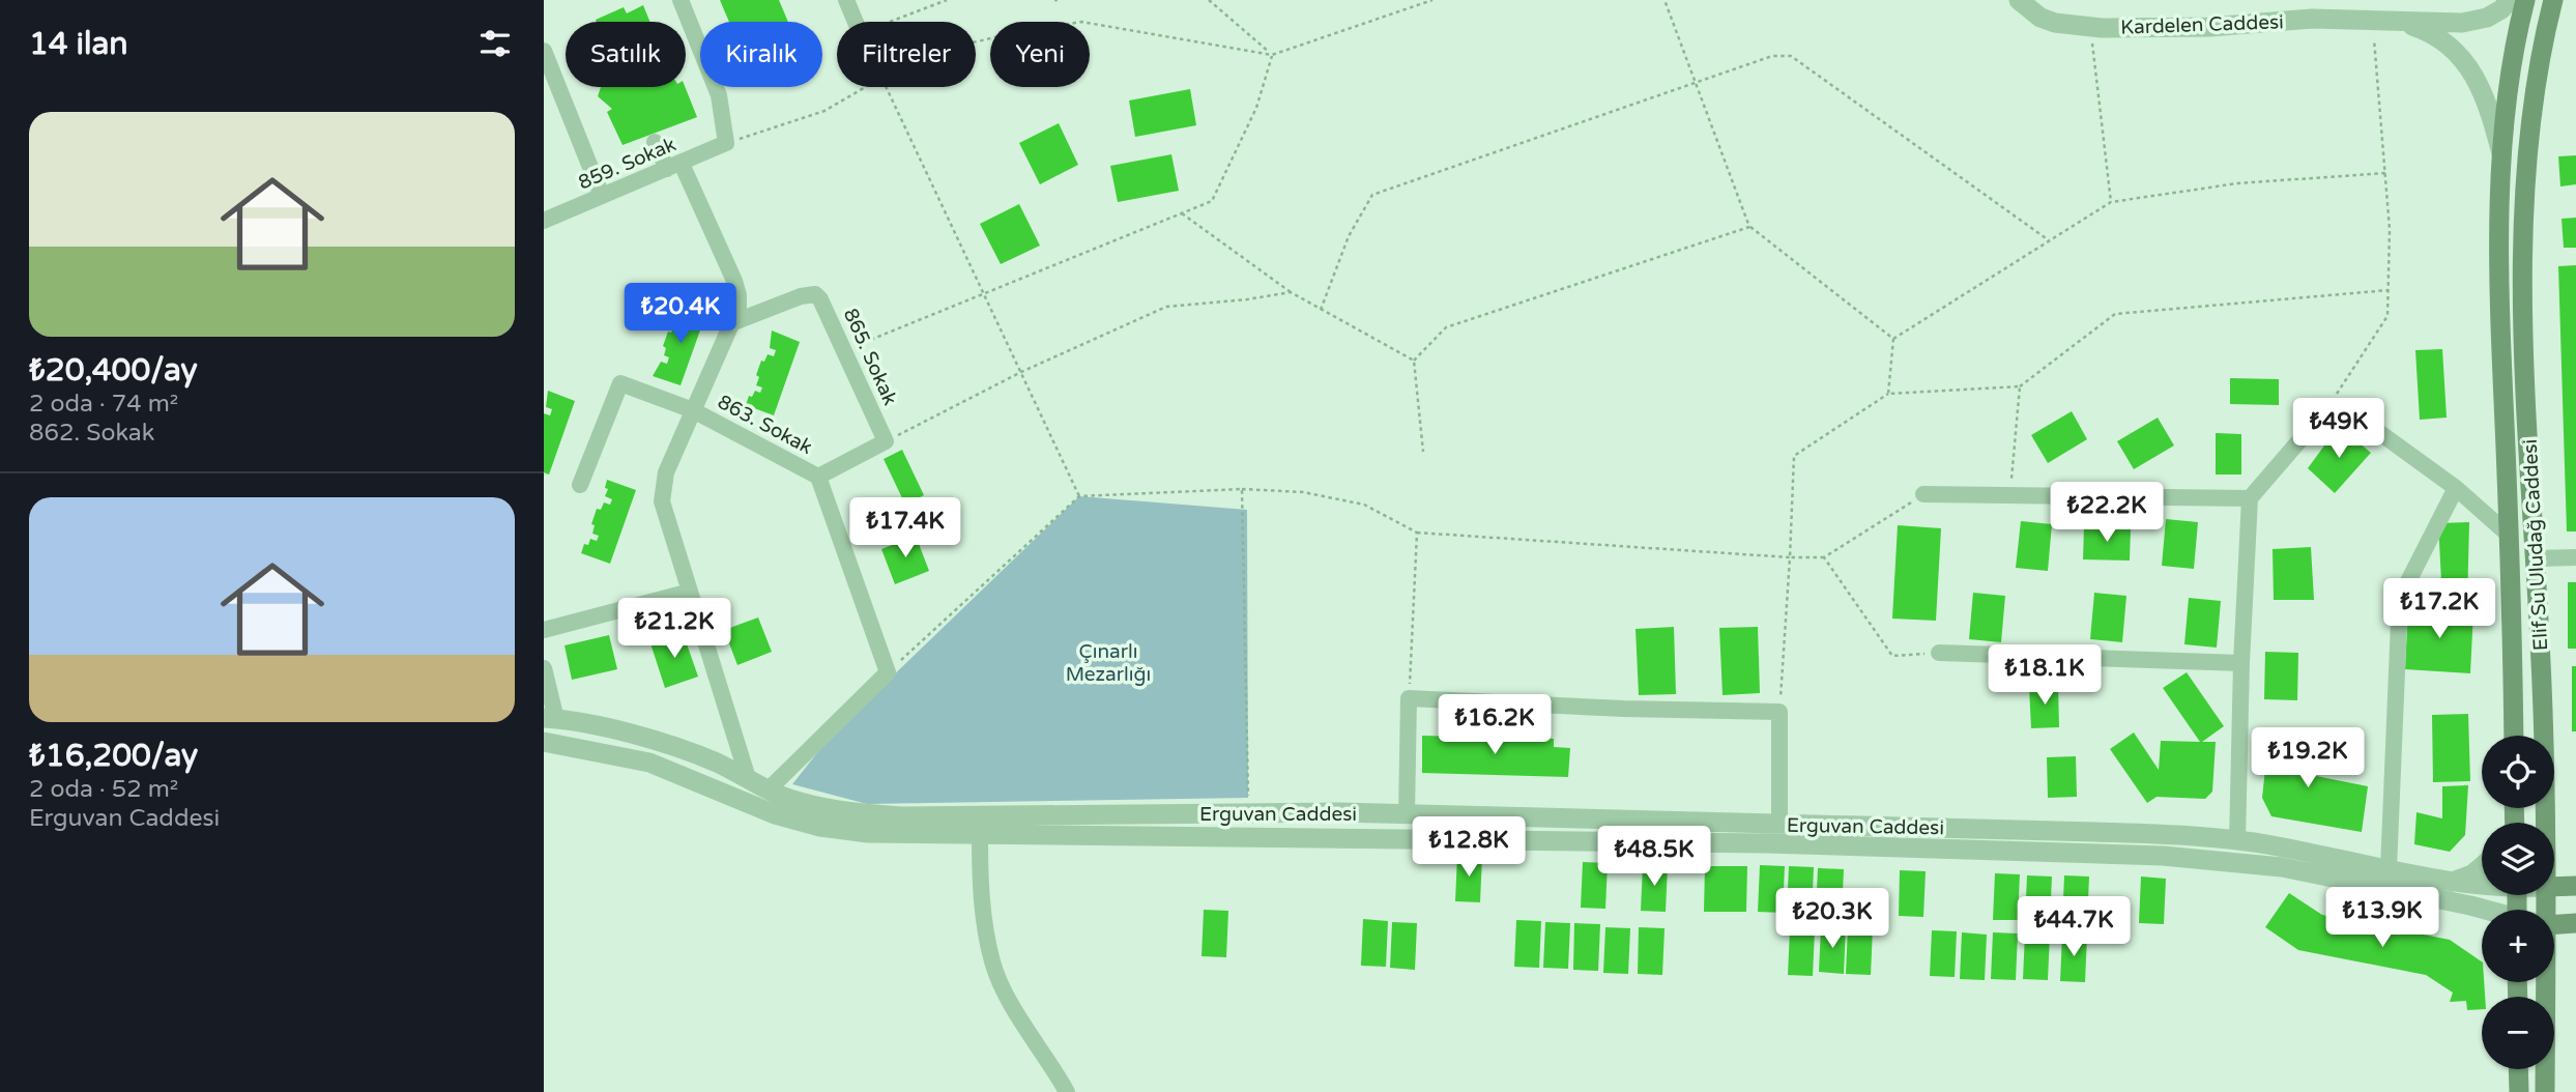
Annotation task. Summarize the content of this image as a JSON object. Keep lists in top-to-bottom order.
{
  "streets": {
    "main road": ["Elif Su Uludağ Caddesi"],
    "street": [
      "Kardelen Caddesi",
      "859. Sokak",
      "865. Sokak",
      "863. Sokak",
      "Erguvan Caddesi"
    ]
  },
  "crossings": [
    ["Kardelen Caddesi", "Elif Su Uludağ Caddesi"]
  ],
  "parks": ["Çınarlı Mezarlığı"],
  "page": {
    "heading": "14 ilan",
    "chip": [
      "Satılık",
      "Kiralık",
      "Filtreler",
      "Yeni"
    ],
    "list": [
      {
        "name": "₺20,400/ay",
        "note": "2 oda · 74 m² · 862. Sokak"
      },
      {
        "name": "₺16,200/ay",
        "note": "2 oda · 52 m² · Erguvan Caddesi"
      }
    ],
    "price": [
      "₺20.4K",
      "₺49K",
      "₺22.2K",
      "₺17.4K",
      "₺17.2K",
      "₺21.2K",
      "₺18.1K",
      "₺16.2K",
      "₺19.2K",
      "₺12.8K",
      "₺48.5K",
      "₺13.9K",
      "₺20.3K",
      "₺44.7K"
    ],
    "map_buttons": ["+", "−"]
  }
}
